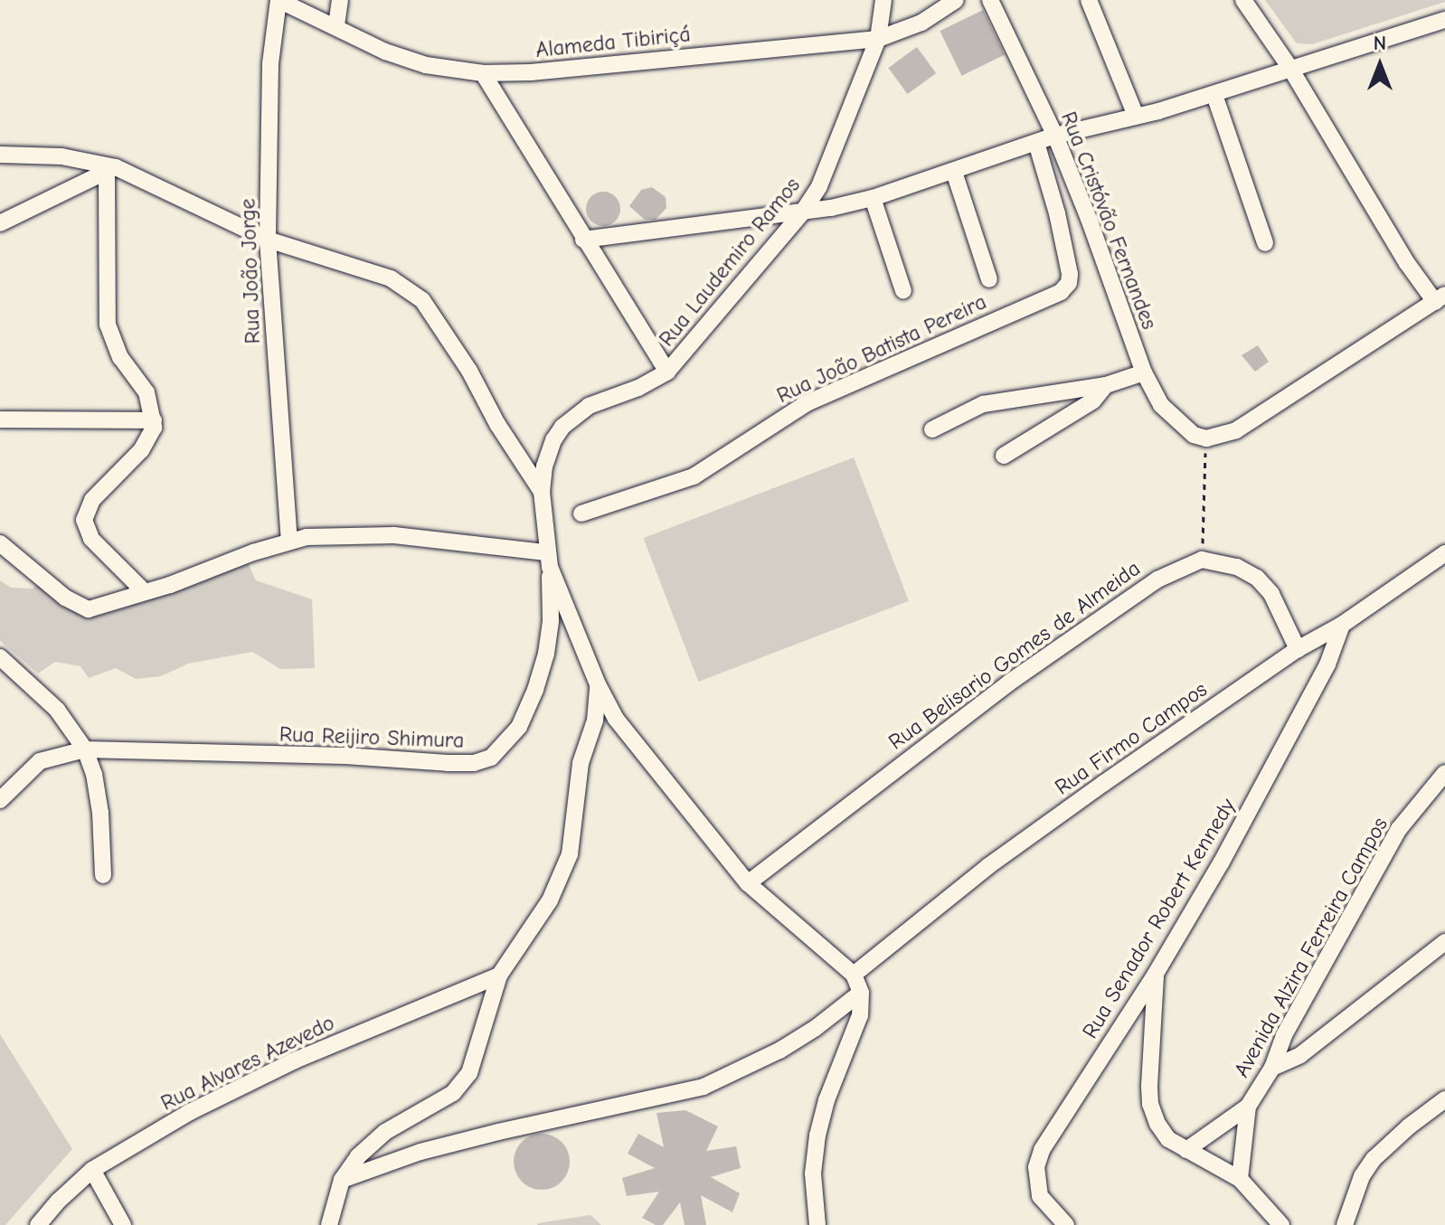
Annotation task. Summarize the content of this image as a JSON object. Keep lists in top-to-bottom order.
{
  "streets": {
    "street": [
      "Alameda Tibiriçá",
      "Rua Cristóvão Fernandes",
      "Rua Laudemiro Ramos",
      "Rua João Jorge",
      "Rua João Batista Pereira",
      "Rua Belisario Gomes de Almeida",
      "Rua Reijiro Shimura",
      "Rua Firmo Campos",
      "Rua Senador Robert Kennedy",
      "Avenida Alzira Ferreira Campos",
      "Rua Alvares Azevedo"
    ]
  },
  "crossings": [
    ["Alameda Tibiriçá", "Rua Laudemiro Ramos"],
    ["Alameda Tibiriçá", "Rua João Jorge"],
    ["Rua Firmo Campos", "Rua Senador Robert Kennedy"]
  ],
  "north": "top"
}
